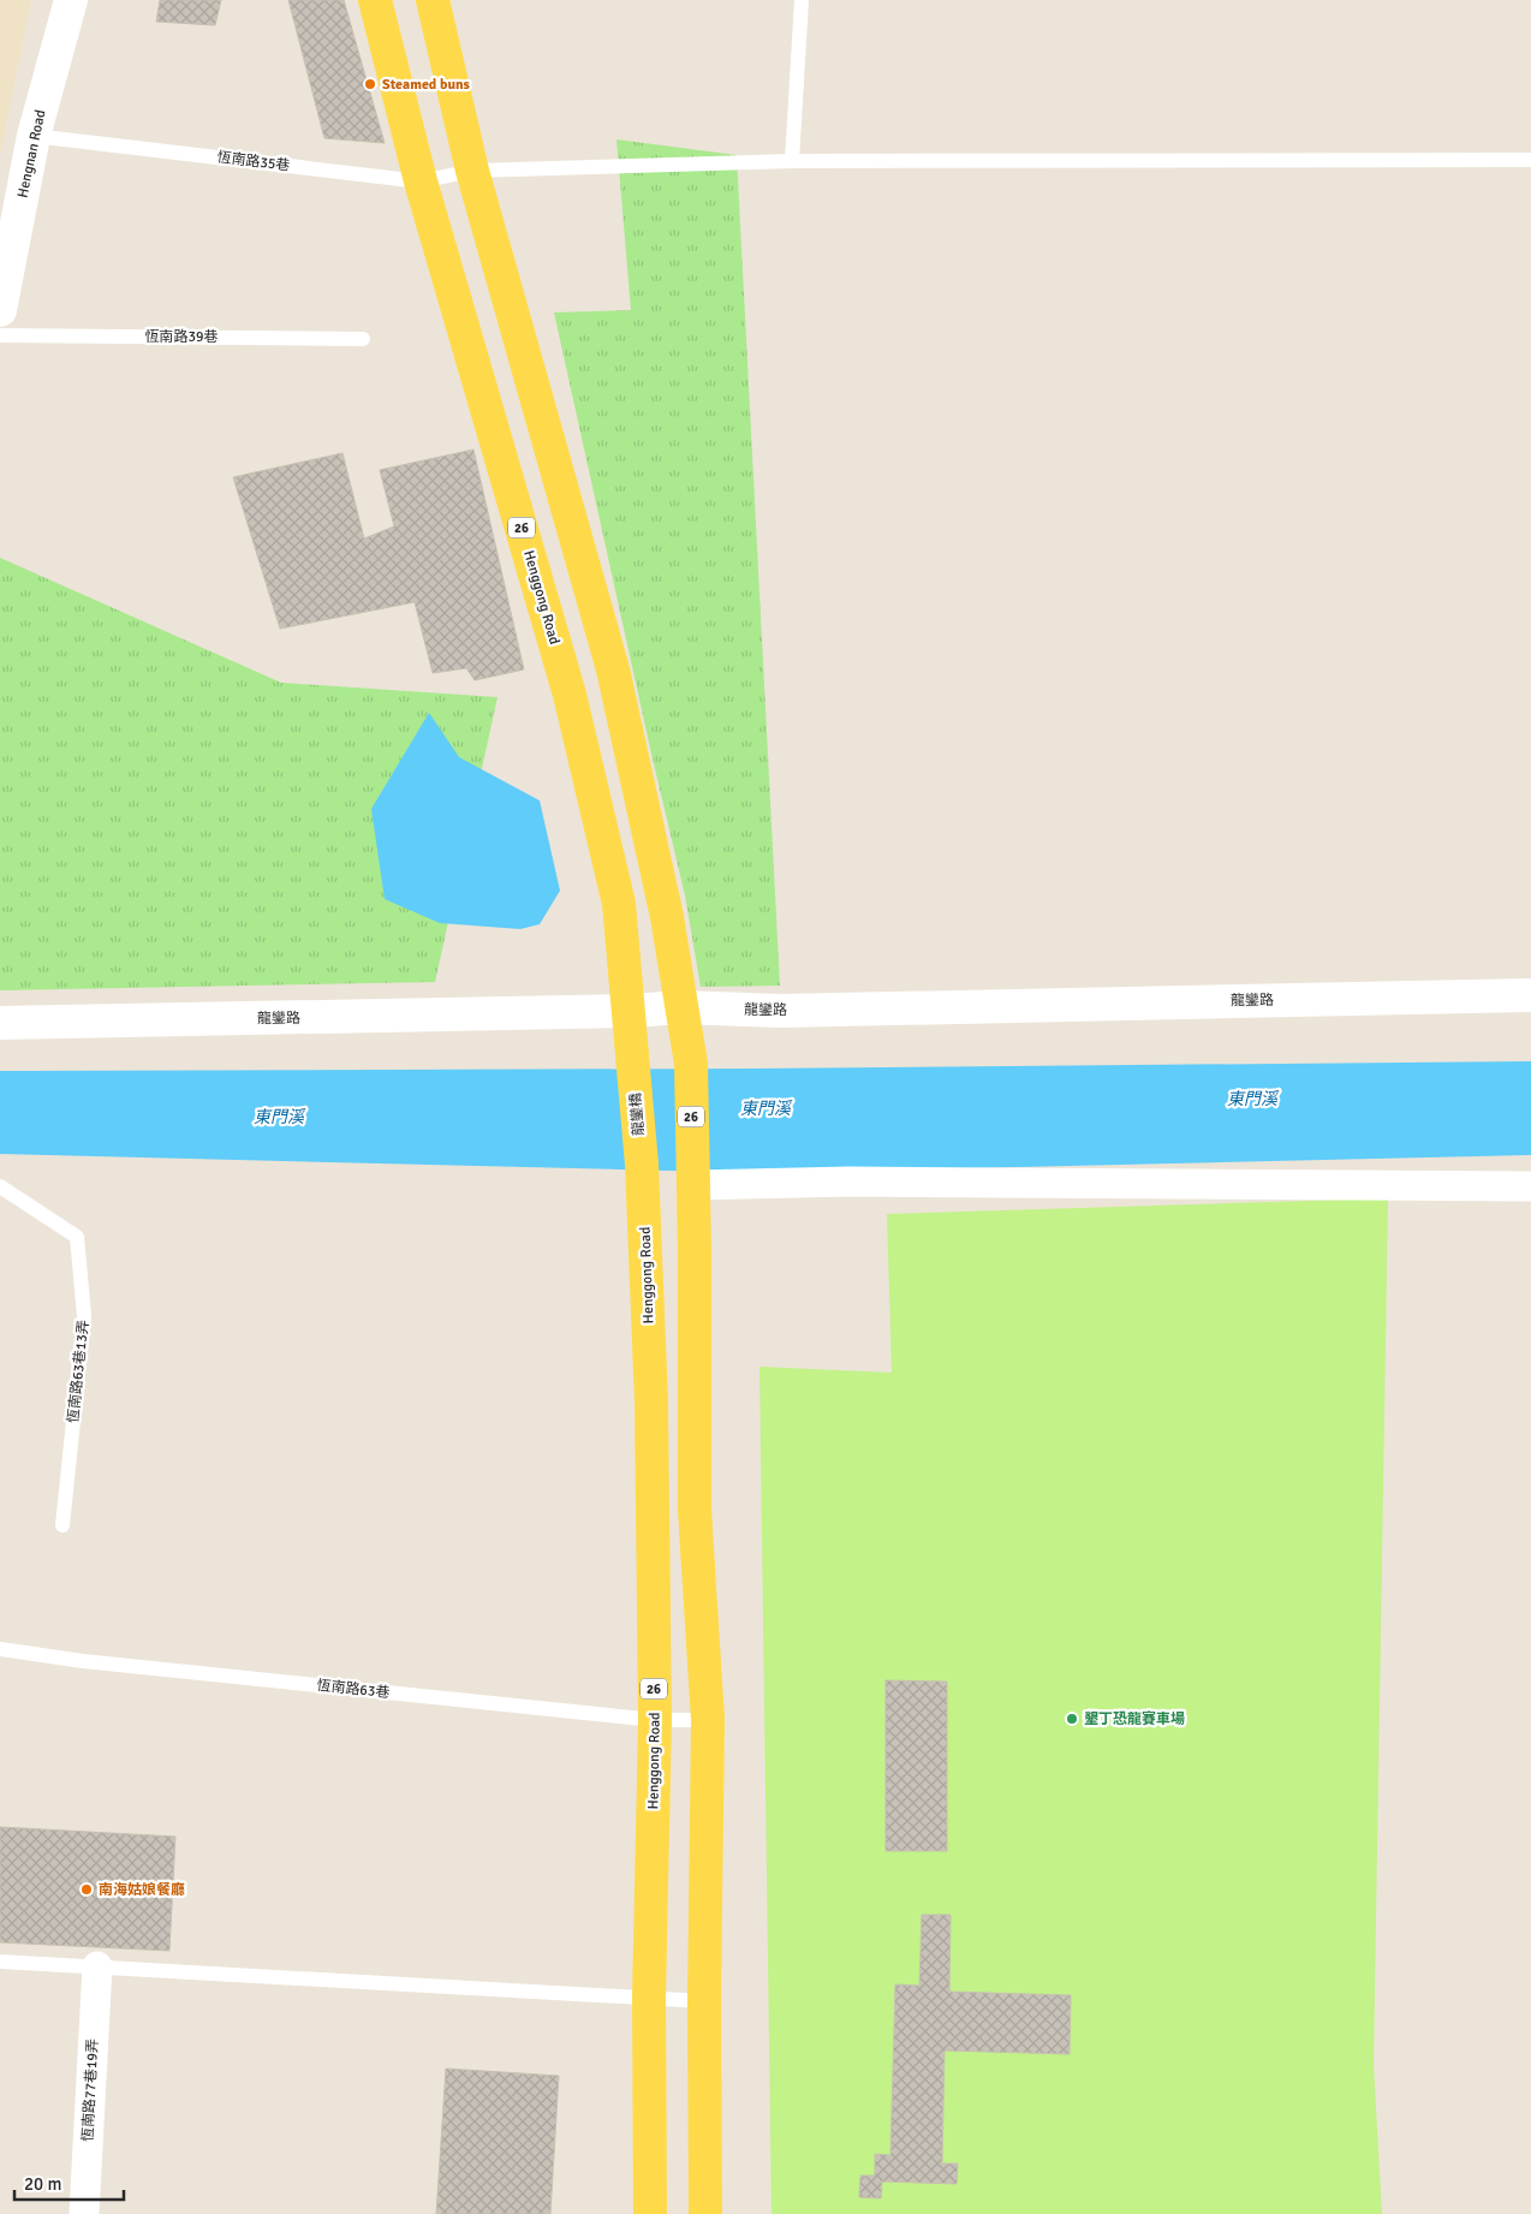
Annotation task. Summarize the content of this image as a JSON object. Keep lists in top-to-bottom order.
{
  "streets": {
    "main road": ["26", "Henggong Road", "龍鑾橋"],
    "street": ["Hengnan Road", "龍鑾路", "恆南路77巷19弄"],
    "lane": [
      "恆南路35巷",
      "恆南路39巷",
      "恆南路63巷13弄",
      "恆南路63巷"
    ]
  },
  "crossings": [
    ["Hengnan Road", "恆南路35巷"],
    ["恆南路35巷", "26"],
    ["恆南路35巷", "Henggong Road"],
    ["26", "龍鑾路"],
    ["26", "恆南路63巷"],
    ["Henggong Road", "龍鑾路"],
    ["Henggong Road", "龍鑾橋"],
    ["Henggong Road", "恆南路63巷"]
  ],
  "water": ["東門溪"],
  "places": ["Steamed buns", "墾丁恐龍賽車場", "南海姑娘餐廳"],
  "scale_bar": "20 m"
}
